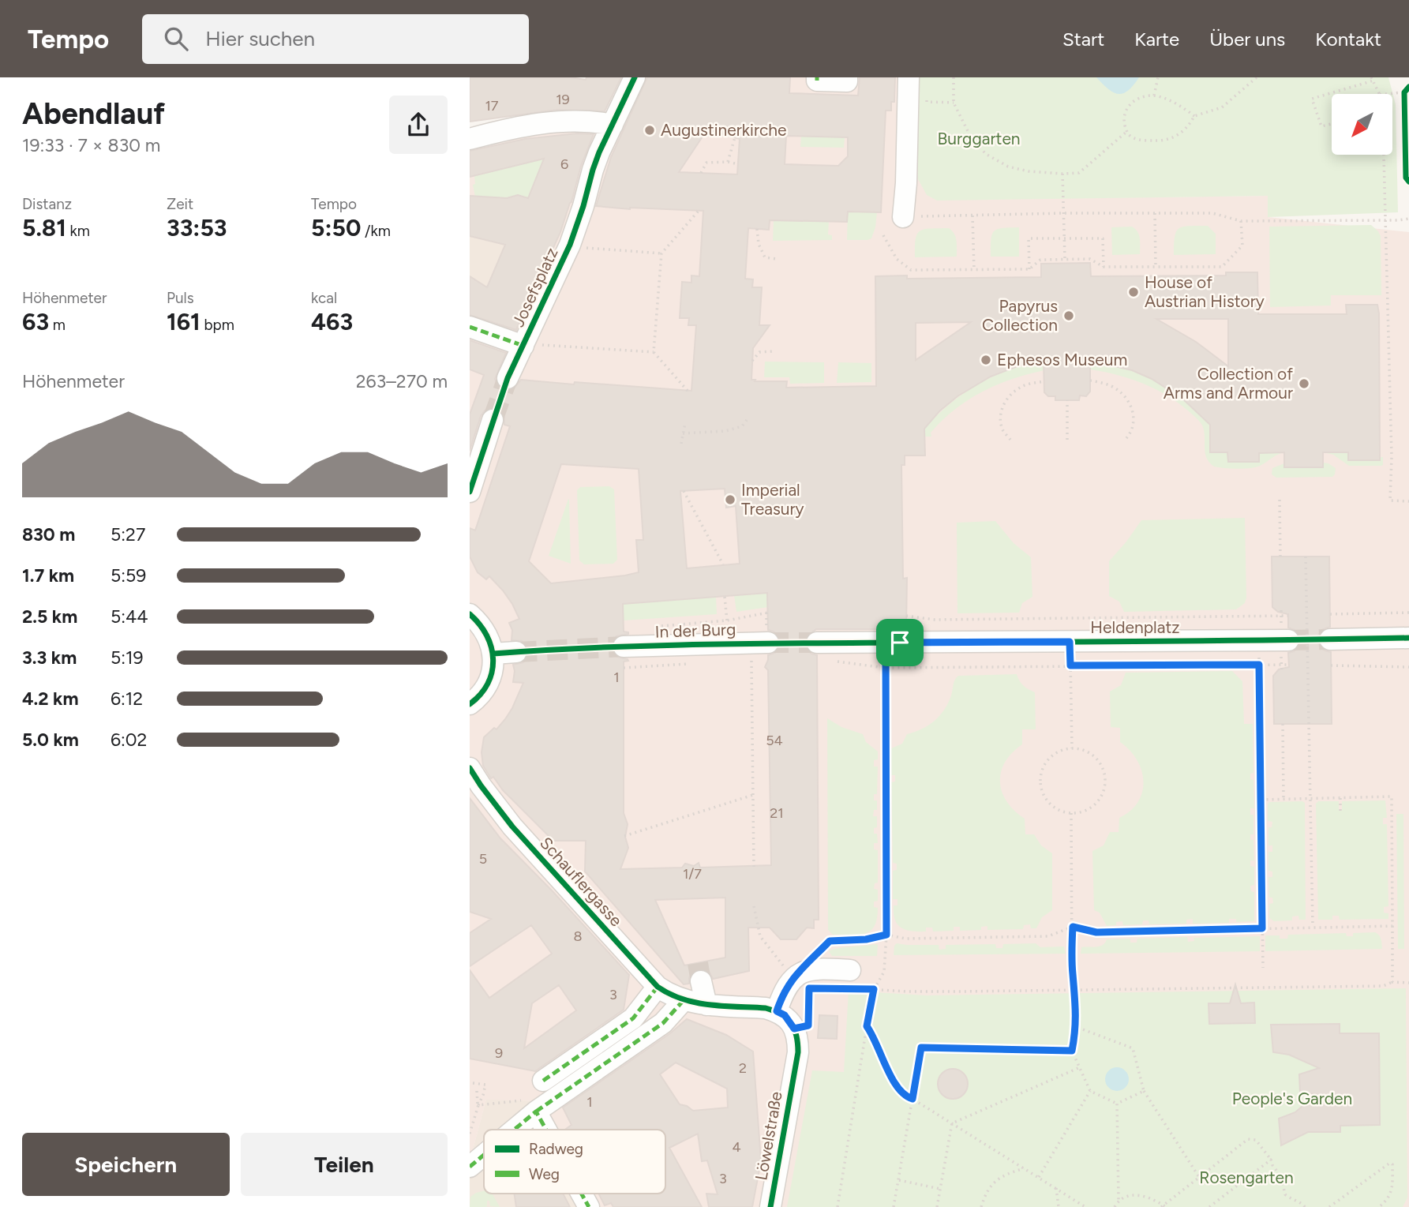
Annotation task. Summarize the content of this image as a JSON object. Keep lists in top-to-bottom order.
{
  "streets": {
    "street": [
      "Josefsplatz",
      "Heldenplatz",
      "In der Burg",
      "Schauflergasse",
      "Löwelstraße"
    ]
  },
  "parks": ["Burggarten", "People's Garden", "Rosengarten"],
  "places": [
    "Augustinerkirche",
    "House of Austrian History",
    "Papyrus Collection",
    "Ephesos Museum",
    "Collection of Arms and Armour",
    "Imperial Treasury"
  ],
  "house_numbers": [
    "19",
    "17",
    "6",
    "1",
    "54",
    "21",
    "5",
    "1/7",
    "8",
    "3",
    "9",
    "2",
    "1",
    "4",
    "3"
  ],
  "legend": ["Radweg", "Weg"],
  "north": "bottom left",
  "page": {
    "header": "Tempo",
    "search": "Hier suchen",
    "nav": [
      "Start",
      "Karte",
      "Über uns",
      "Kontakt"
    ],
    "heading": ["Abendlauf", "19:33 · 7 × 830 m"],
    "stats": [
      ["Distanz", "5.81 km"],
      ["Zeit", "33:53"],
      ["Tempo", "5:50 /km"],
      ["Höhenmeter", "63 m"],
      ["Puls", "161 bpm"],
      ["kcal", "463"]
    ],
    "chart": ["Höhenmeter", "263–270 m"],
    "list": [
      {
        "name": "830 m",
        "note": "5:27"
      },
      {
        "name": "1.7 km",
        "note": "5:59"
      },
      {
        "name": "2.5 km",
        "note": "5:44"
      },
      {
        "name": "3.3 km",
        "note": "5:19"
      },
      {
        "name": "4.2 km",
        "note": "6:12"
      },
      {
        "name": "5.0 km",
        "note": "6:02"
      }
    ],
    "buttons": ["Speichern", "Teilen"]
  }
}
